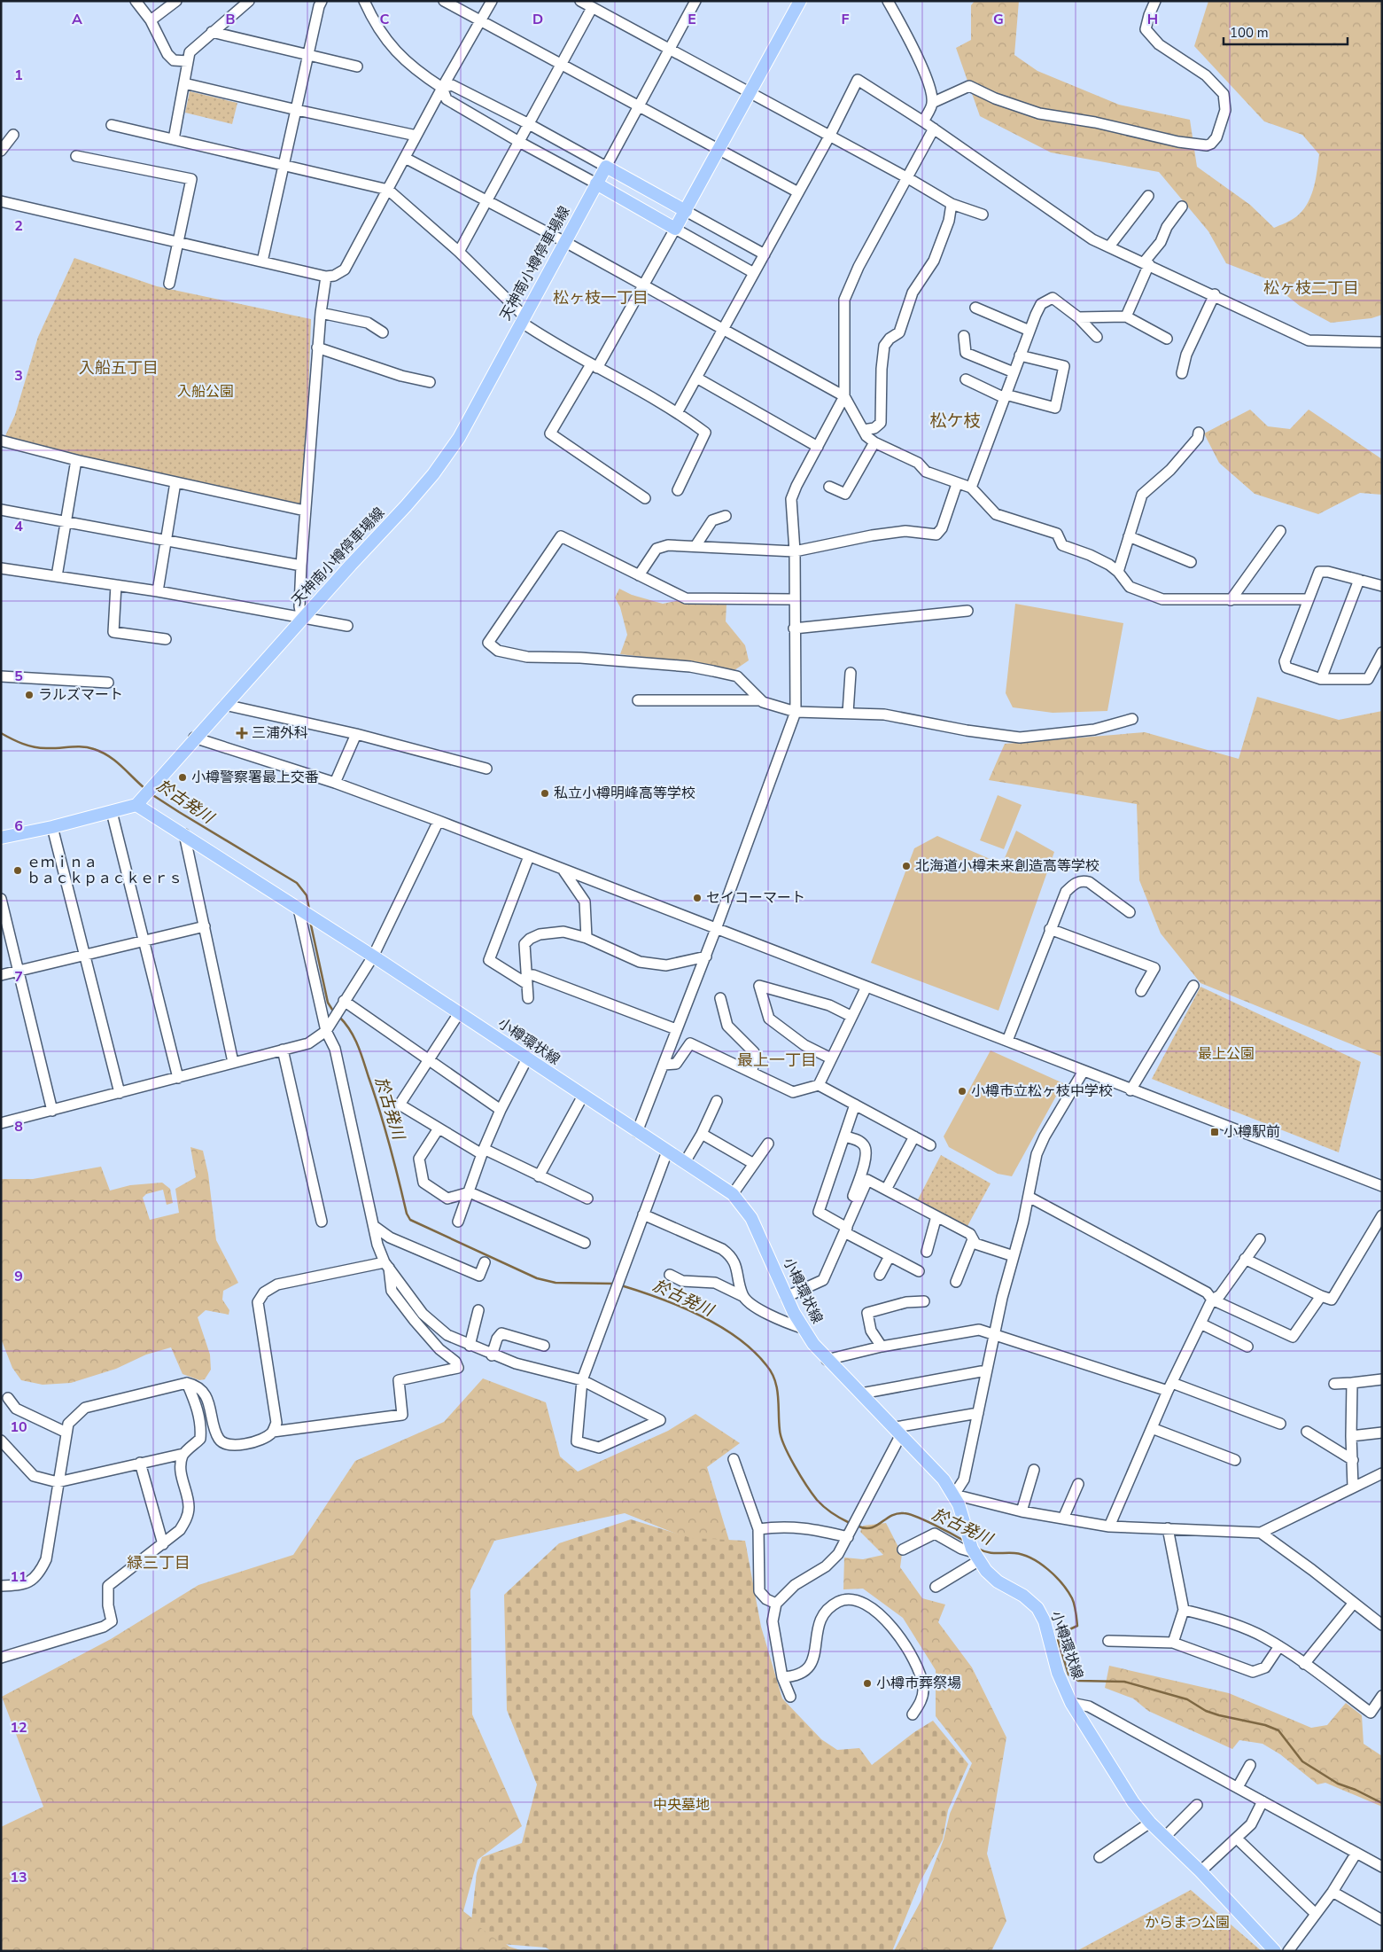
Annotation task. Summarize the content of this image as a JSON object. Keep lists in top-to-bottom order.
{
  "streets": {
    "main road": ["天神南小樽停車場線", "小樽環状線"]
  },
  "crossings": [
    ["天神南小樽停車場線", "小樽環状線"]
  ],
  "districts": [
    "松ヶ枝二丁目",
    "松ヶ枝一丁目",
    "入船五丁目",
    "松ケ枝",
    "最上一丁目",
    "緑三丁目"
  ],
  "water": ["於古発川"],
  "parks": [
    "入船公園",
    "最上公園",
    "中央墓地",
    "からまつ公園"
  ],
  "places": {
    "other": [
      "ラルズマート",
      "小樽警察署最上交番",
      "私立小樽明峰高等学校",
      "北海道小樽未来創造高等学校",
      "ｅｍｉｎａ ｂａｃｋｐａｃｋｅｒｓ",
      "セイコーマート",
      "小樽市立松ヶ枝中学校",
      "小樽市葬祭場"
    ],
    "health": ["三浦外科"],
    "transit": ["小樽駅前"]
  },
  "scale_bar": "100 m",
  "grid": {
    "columns": [
      "A",
      "B",
      "C",
      "D",
      "E",
      "F",
      "G",
      "H"
    ],
    "rows": [
      "1",
      "2",
      "3",
      "4",
      "5",
      "6",
      "7",
      "8",
      "9",
      "10",
      "11",
      "12",
      "13"
    ]
  }
}
